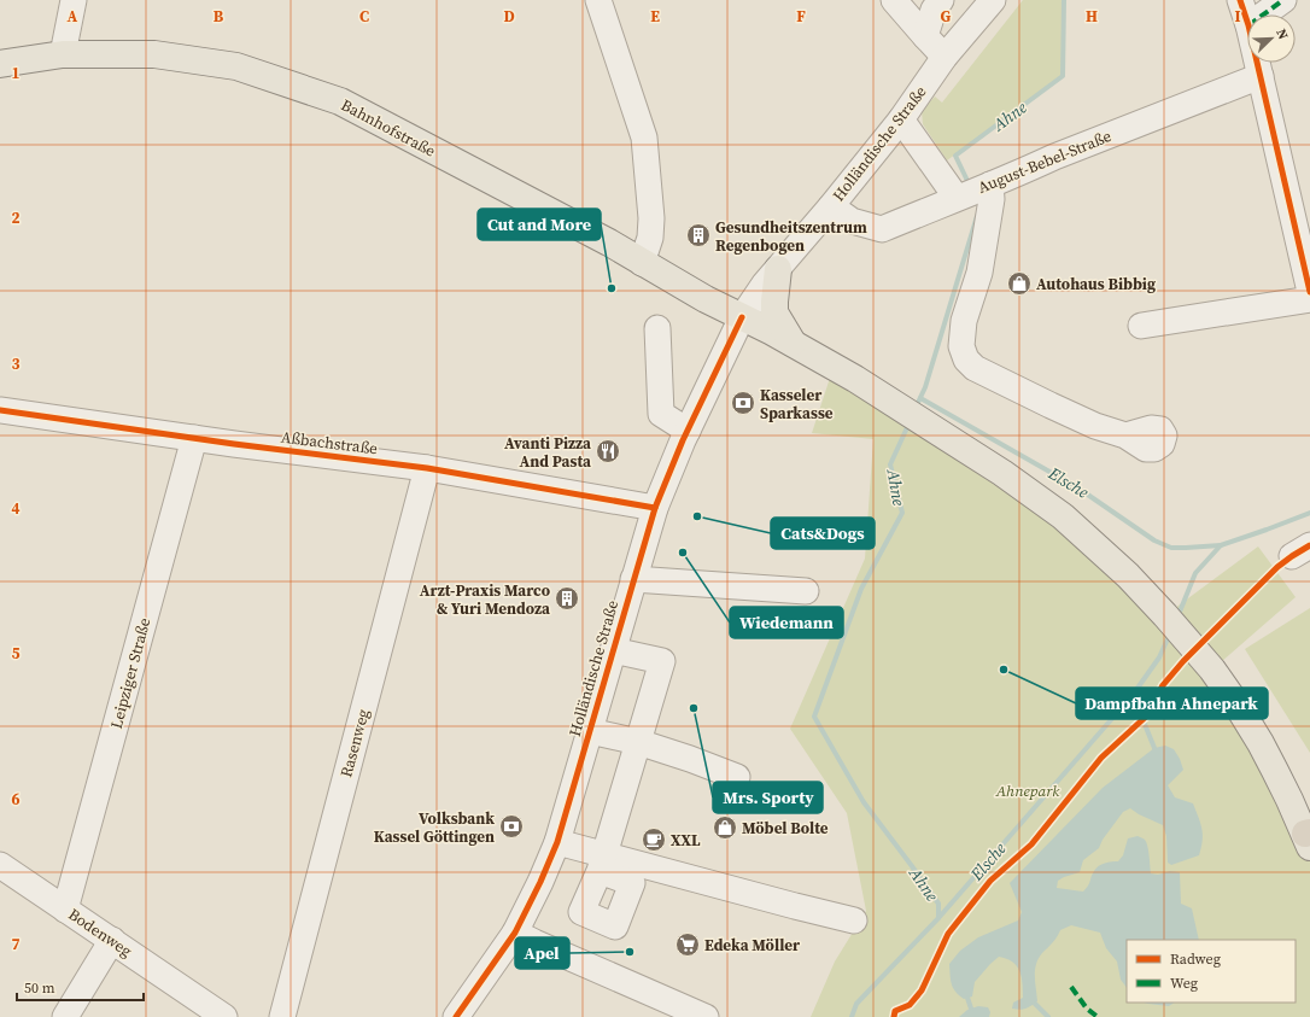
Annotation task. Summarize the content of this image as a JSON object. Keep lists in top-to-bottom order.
{
  "streets": {
    "main road": ["Bahnhofstraße"],
    "street": [
      "Holländische Straße",
      "August-Bebel-Straße",
      "Aßbachstraße",
      "Leipziger Straße",
      "Rasenweg",
      "Bodenweg"
    ]
  },
  "crossings": [
    ["Bahnhofstraße", "Holländische Straße"],
    ["Holländische Straße", "August-Bebel-Straße"],
    ["Holländische Straße", "Aßbachstraße"],
    ["Aßbachstraße", "Leipziger Straße"],
    ["Aßbachstraße", "Rasenweg"],
    ["Leipziger Straße", "Bodenweg"]
  ],
  "water": ["Ahne", "Elsche"],
  "parks": ["Ahnepark"],
  "places": {
    "building": ["Gesundheitszentrum Regenbogen", "Arzt-Praxis Marco & Yuri Mendoza"],
    "shop": ["Autohaus Bibbig", "Möbel Bolte"],
    "other": [
      "Cut and More",
      "Cats&Dogs",
      "Wiedemann",
      "Dampfbahn Ahnepark",
      "Mrs. Sporty",
      "Apel"
    ],
    "bank": ["Kasseler Sparkasse", "Volksbank Kassel Göttingen"],
    "restaurant": ["Avanti Pizza And Pasta"],
    "cafe": ["XXL"],
    "supermarket": ["Edeka Möller"]
  },
  "legend": ["Radweg", "Weg"],
  "scale_bar": "50 m",
  "north": "top right",
  "grid": {
    "columns": [
      "A",
      "B",
      "C",
      "D",
      "E",
      "F",
      "G",
      "H",
      "I"
    ],
    "rows": [
      "1",
      "2",
      "3",
      "4",
      "5",
      "6",
      "7"
    ]
  }
}
